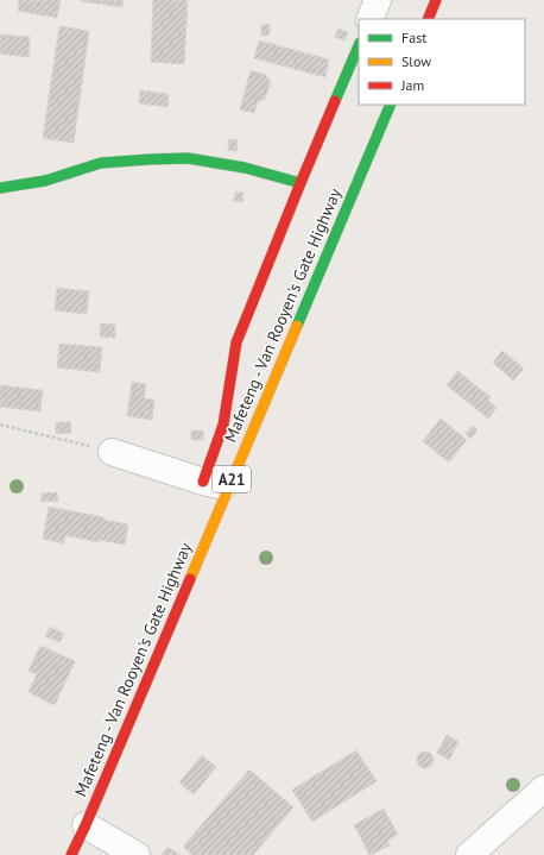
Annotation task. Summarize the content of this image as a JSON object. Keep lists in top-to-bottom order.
{
  "streets": {
    "main road": ["Mafeteng - Van Rooyen's Gate Highway", "A21"]
  },
  "legend": ["Fast", "Slow", "Jam"]
}
